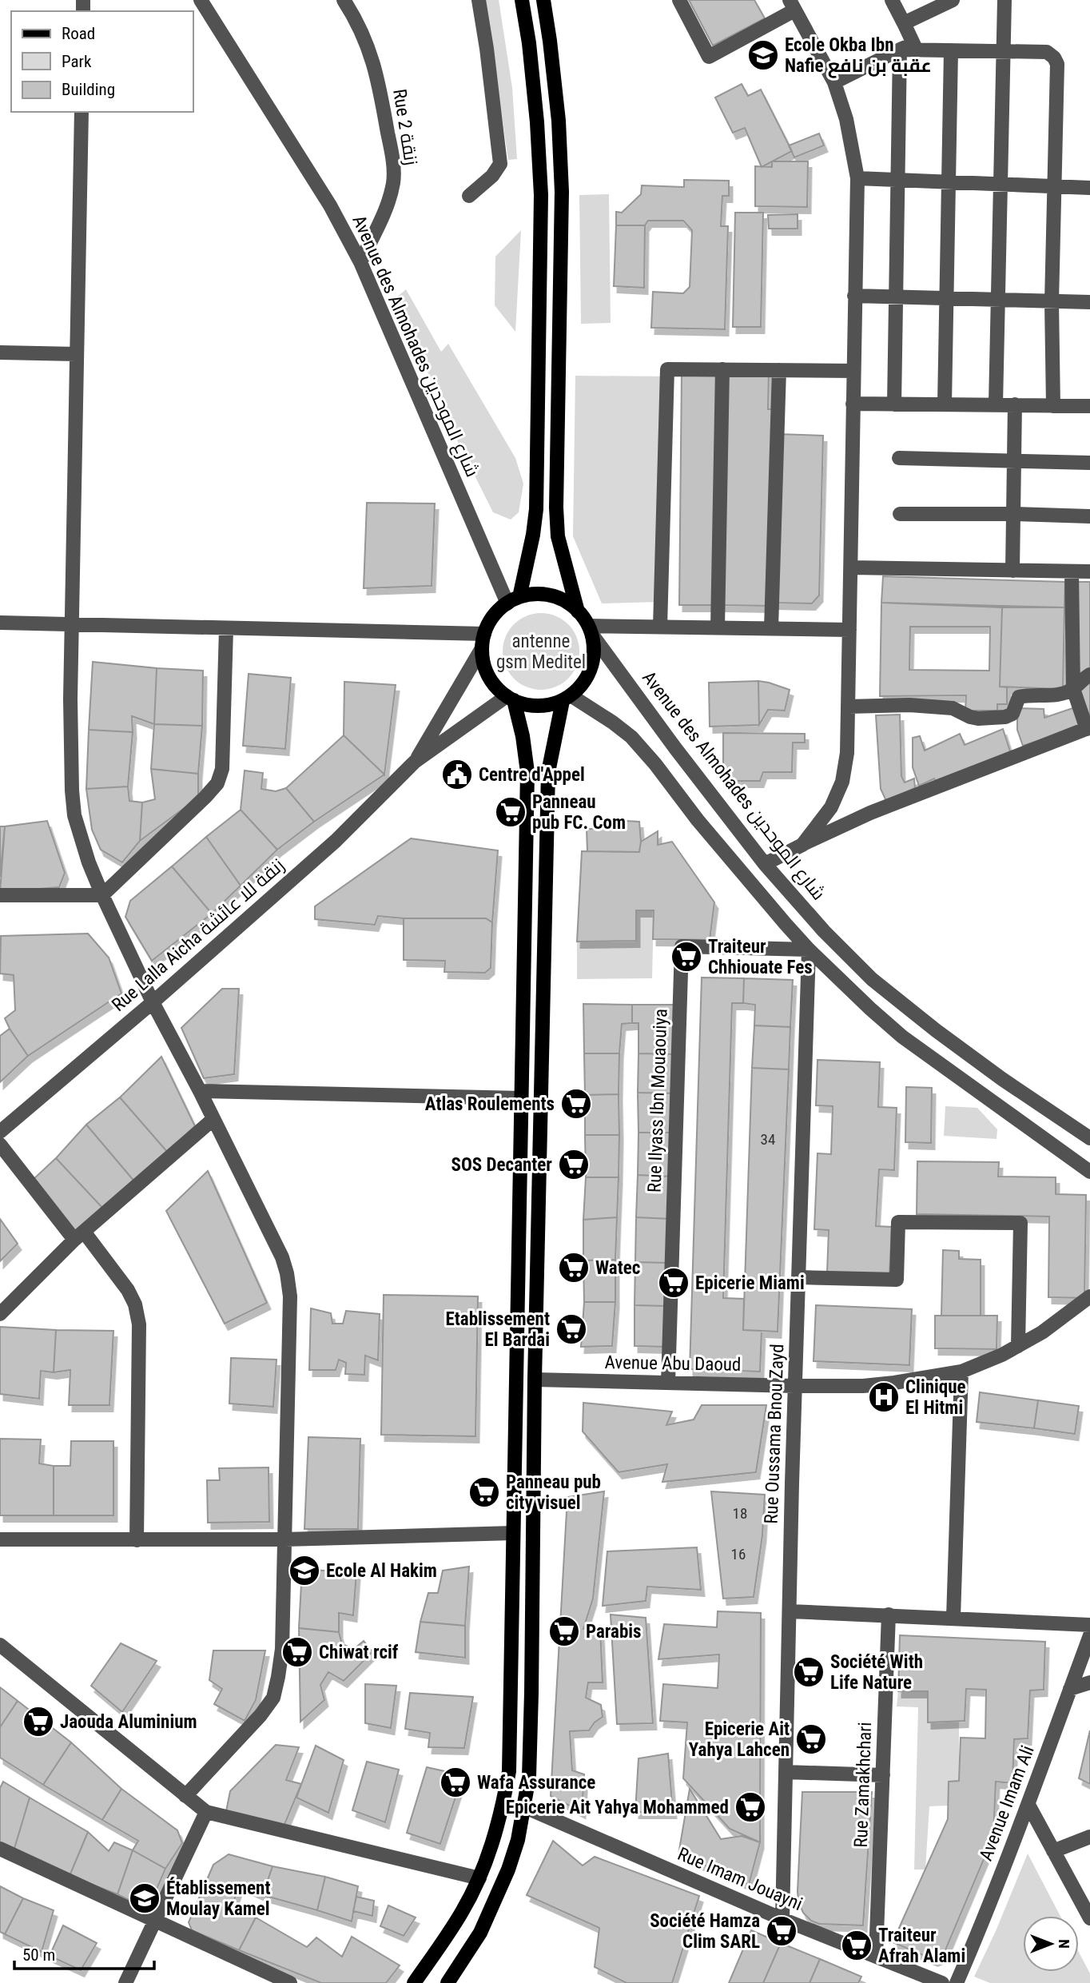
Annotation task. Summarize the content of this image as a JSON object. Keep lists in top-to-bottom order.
{
  "streets": {
    "street": [
      "Rue 2 زنقة",
      "Avenue des Almohades شارع الموحدين",
      "Rue Lalla Aicha زنقة للا عائشة",
      "Rue Ilyass Ibn Mouaouiya",
      "Avenue Abu Daoud",
      "Rue Oussama Bnou Zayd",
      "Rue Zamakhchari",
      "Avenue Imam Ali",
      "Rue Imam Jouayni"
    ]
  },
  "crossings": [
    ["Rue 2 زنقة", "Avenue des Almohades شارع الموحدين"],
    ["Avenue des Almohades شارع الموحدين", "Rue Lalla Aicha زنقة للا عائشة"],
    ["Rue Ilyass Ibn Mouaouiya", "Avenue Abu Daoud"],
    ["Rue Ilyass Ibn Mouaouiya", "Rue Oussama Bnou Zayd"],
    ["Avenue Abu Daoud", "Rue Oussama Bnou Zayd"],
    ["Rue Oussama Bnou Zayd", "Rue Imam Jouayni"],
    ["Rue Zamakhchari", "Rue Imam Jouayni"]
  ],
  "parks": ["antenne gsm Meditel"],
  "places": {
    "school or university": ["Ecole Okba Ibn Nafie عقبة بن نافع", "Ecole Al Hakim", "Établissement Moulay Kamel"],
    "public building": ["Centre d'Appel"],
    "supermarket": [
      "Panneau pub FC. Com",
      "Traiteur Chhiouate Fes",
      "Atlas Roulements",
      "SOS Decanter",
      "Watec",
      "Epicerie Miami",
      "Etablissement El Bardai",
      "Panneau pub city visuel",
      "Parabis",
      "Chiwat rcif",
      "Société With Life Nature",
      "Jaouda Aluminium",
      "Epicerie Ait Yahya Lahcen",
      "Wafa Assurance",
      "Epicerie Ait Yahya Mohammed",
      "Société Hamza Clim SARL",
      "Traiteur Afrah Alami"
    ],
    "hospital": ["Clinique El Hitmi"]
  },
  "house_numbers": ["34", "18", "16"],
  "legend": ["Road", "Park", "Building"],
  "scale_bar": "50 m",
  "north": "right"
}
